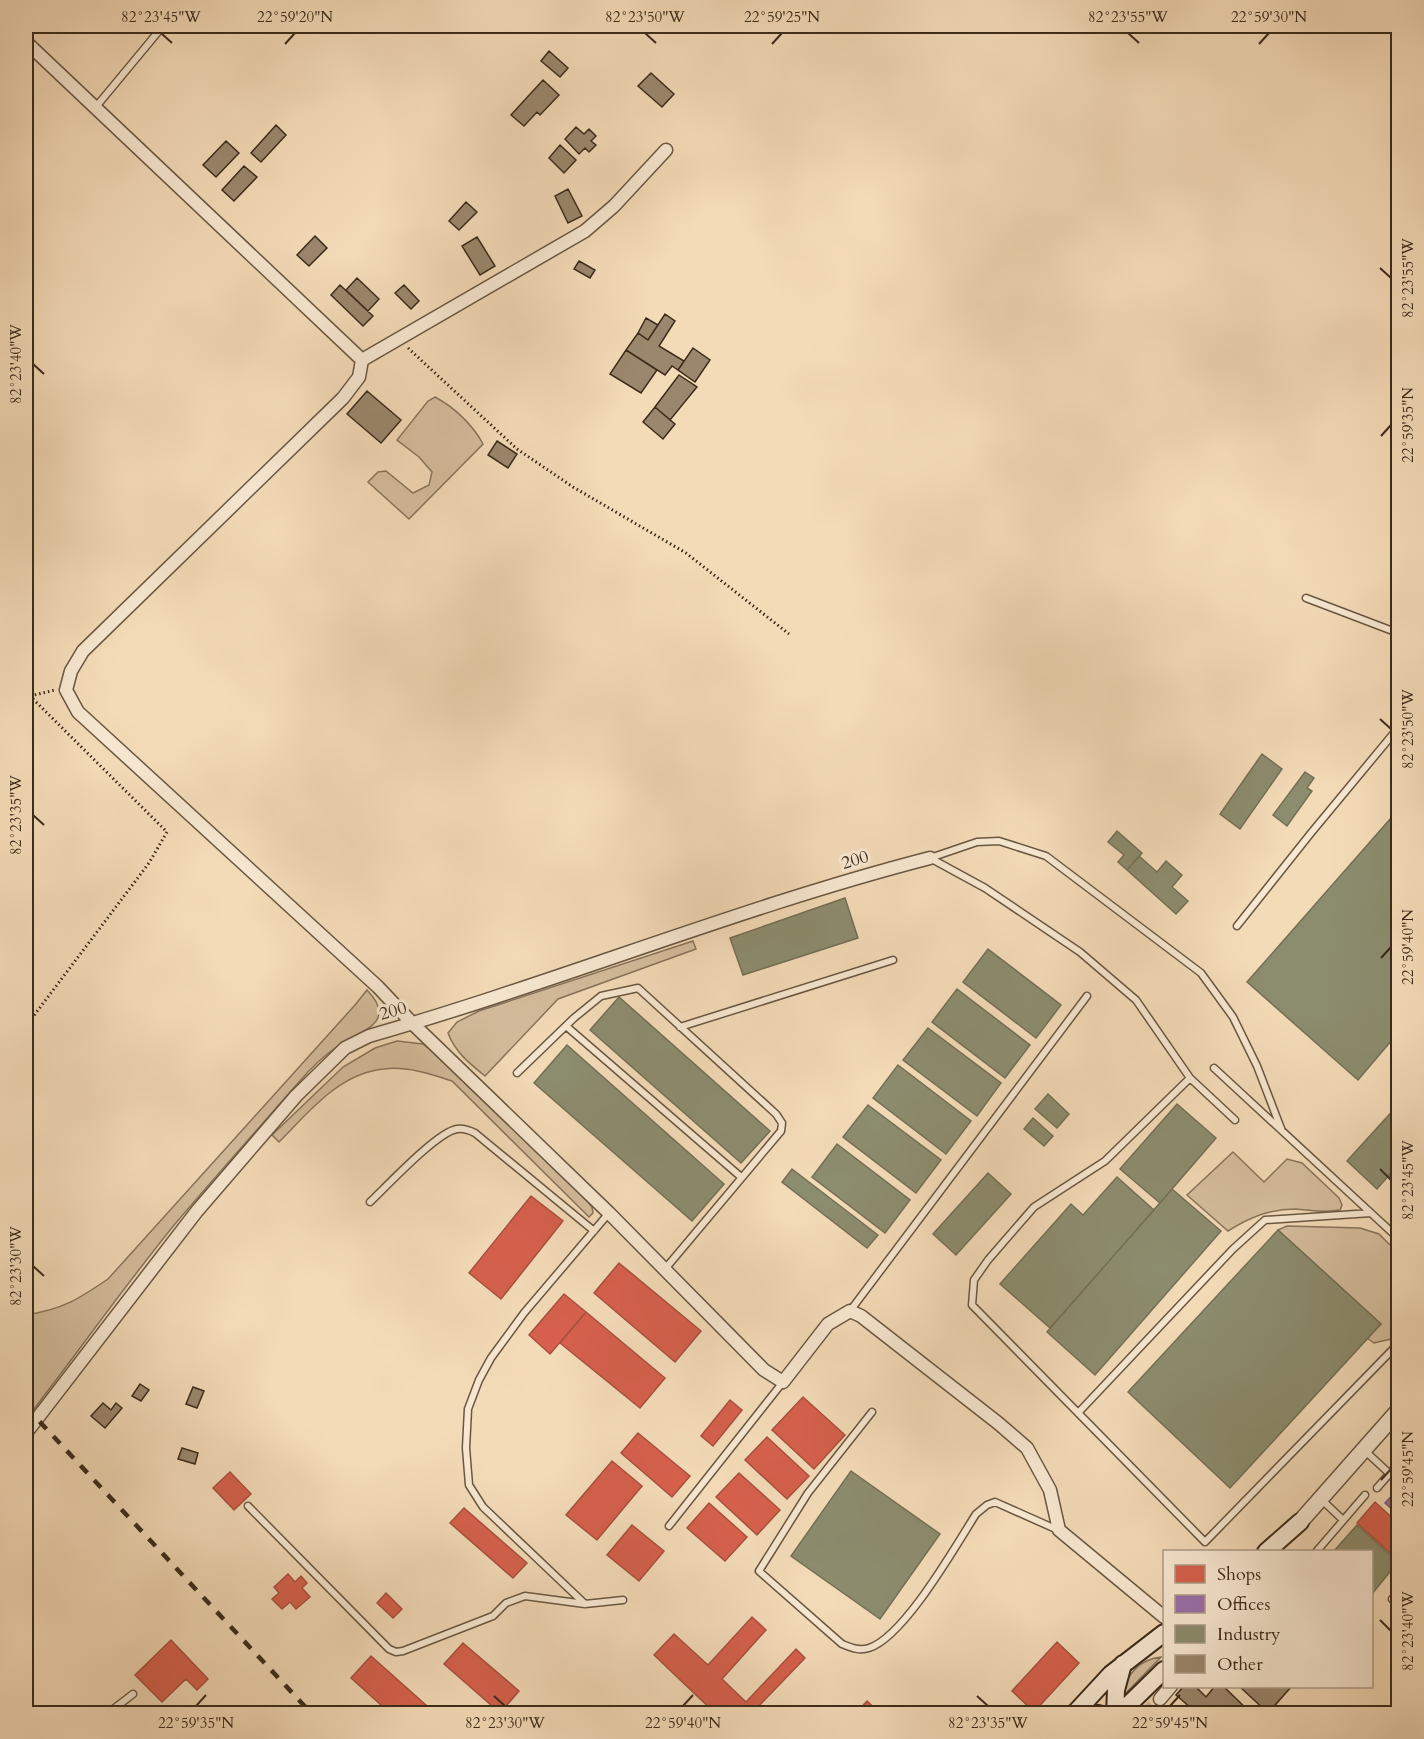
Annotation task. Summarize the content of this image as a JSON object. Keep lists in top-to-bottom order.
{
  "streets": {
    "street": ["200"]
  },
  "legend": [
    "Shops",
    "Offices",
    "Industry",
    "Other"
  ],
  "coordinates": [
    "82°23'45\"W",
    "22°59'20\"N",
    "82°23'50\"W",
    "22°59'25\"N",
    "82°23'55\"W",
    "22°59'30\"N",
    "82°23'40\"W",
    "22°59'35\"N",
    "82°23'35\"W",
    "22°59'40\"N",
    "82°23'30\"W",
    "22°59'45\"N"
  ]
}
